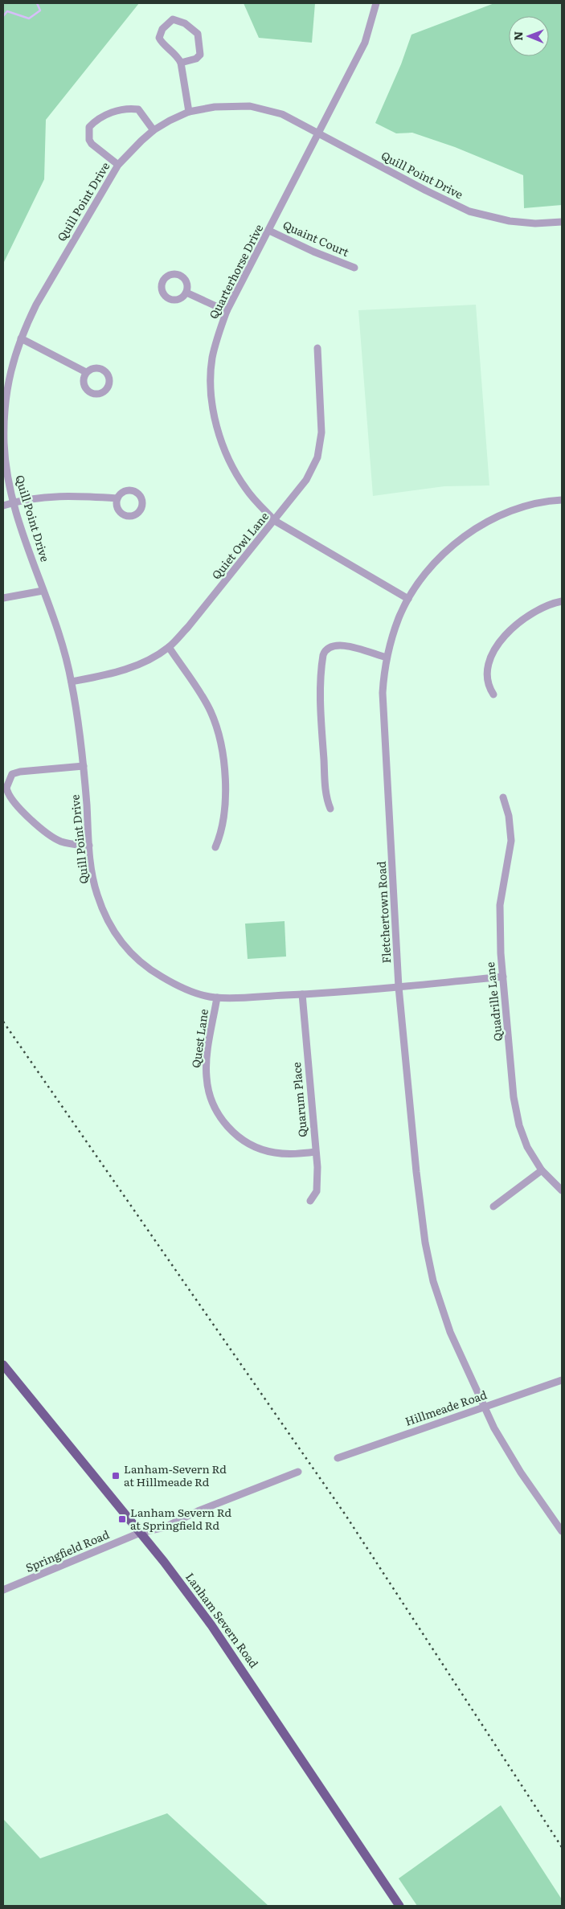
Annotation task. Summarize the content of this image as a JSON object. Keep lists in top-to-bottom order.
{
  "streets": {
    "main road": ["Lanham Severn Road"],
    "street": [
      "Quill Point Drive",
      "Quaint Court",
      "Quarterhorse Drive",
      "Quiet Owl Lane",
      "Fletchertown Road",
      "Quadrille Lane",
      "Quest Lane",
      "Quarum Place",
      "Hillmeade Road",
      "Springfield Road"
    ]
  },
  "crossings": [
    ["Quill Point Drive", "Quarterhorse Drive"],
    ["Quill Point Drive", "Quiet Owl Lane"],
    ["Quill Point Drive", "Fletchertown Road"],
    ["Quill Point Drive", "Quadrille Lane"],
    ["Quill Point Drive", "Quest Lane"],
    ["Quill Point Drive", "Quarum Place"],
    ["Quaint Court", "Quarterhorse Drive"],
    ["Quarterhorse Drive", "Quiet Owl Lane"],
    ["Quarterhorse Drive", "Fletchertown Road"],
    ["Fletchertown Road", "Hillmeade Road"],
    ["Quest Lane", "Quarum Place"],
    ["Springfield Road", "Lanham Severn Road"]
  ],
  "places": {
    "transit": ["Lanham-Severn Rd at Hillmeade Rd", "Lanham Severn Rd at Springfield Rd"]
  },
  "north": "left"
}
